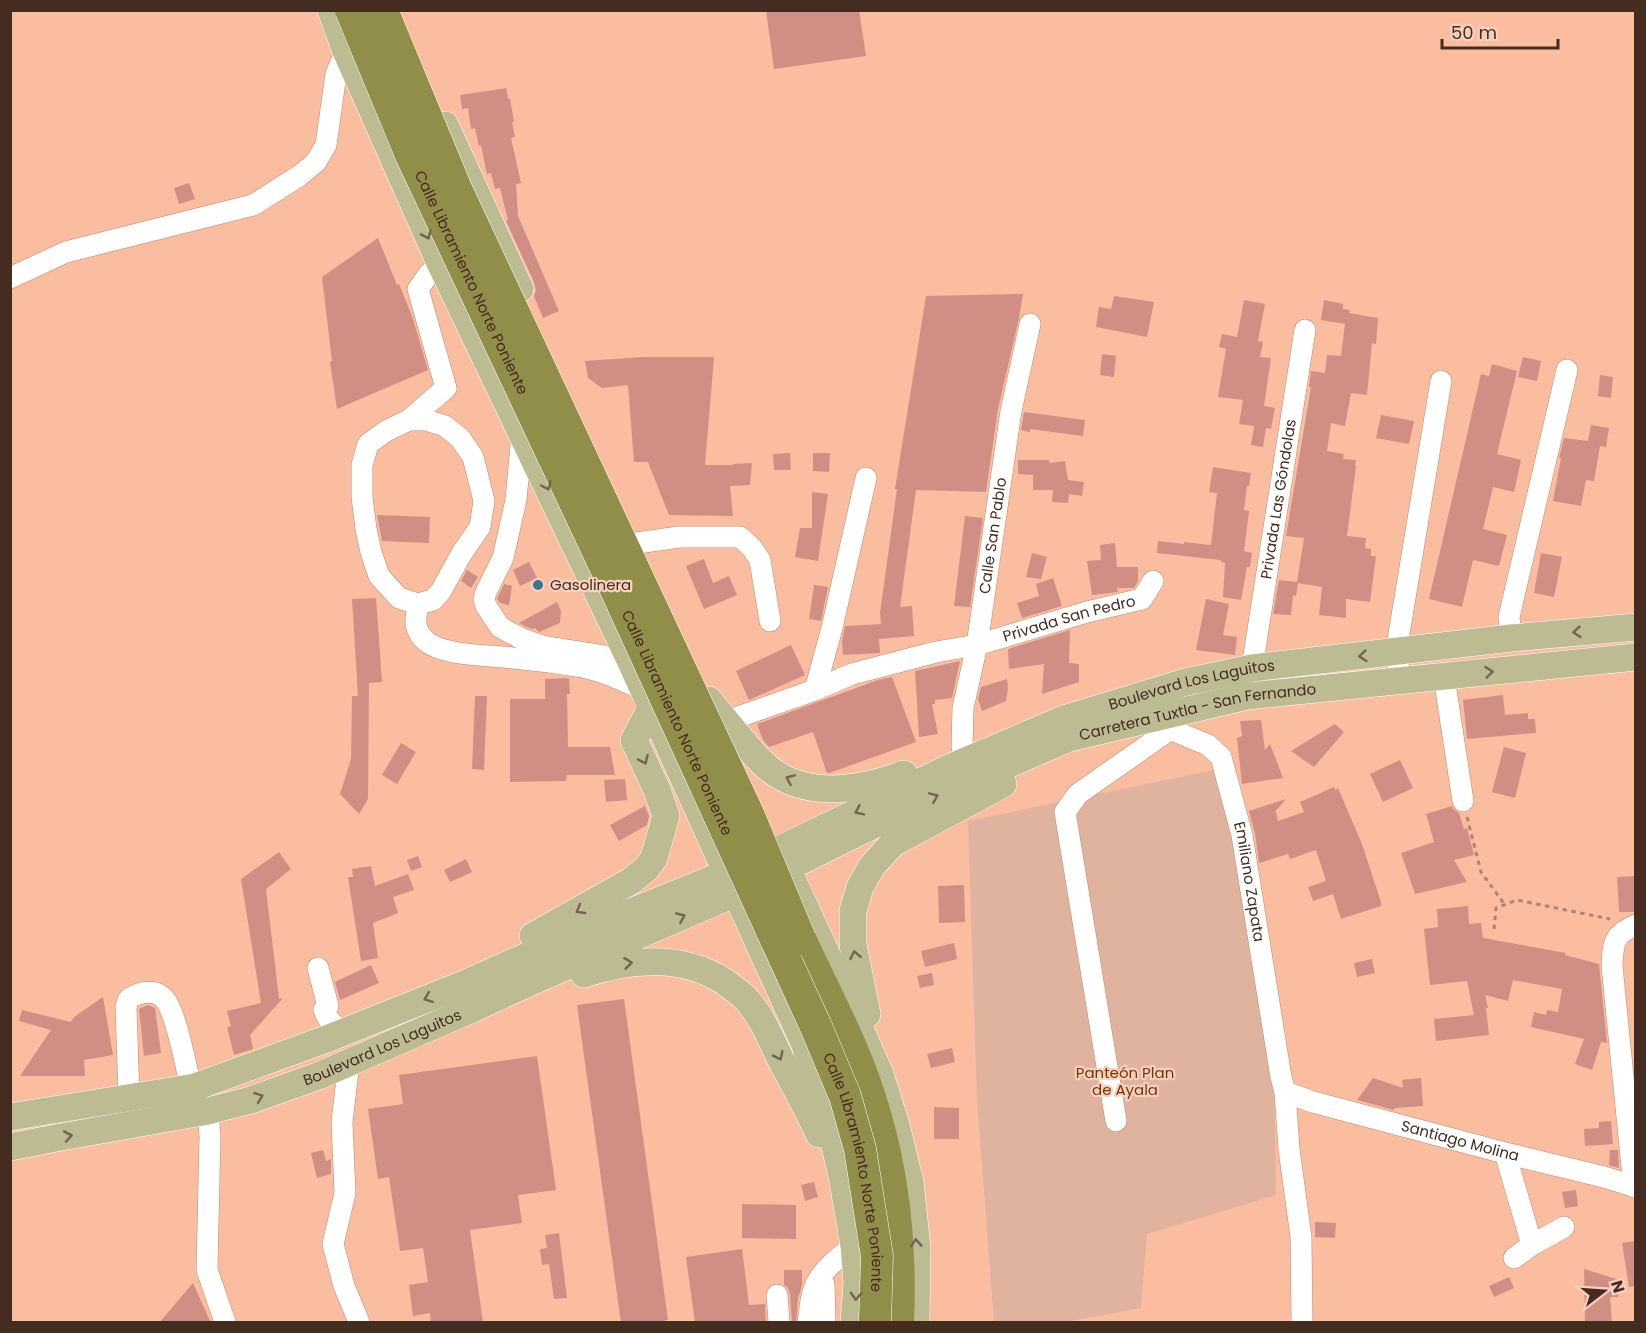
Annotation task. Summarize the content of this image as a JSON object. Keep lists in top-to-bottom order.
{
  "streets": {
    "highway": ["Calle Libramiento Norte Poniente"],
    "main road": ["Boulevard Los Laguitos", "Carretera Tuxtla - San Fernando"],
    "street": [
      "Privada Las Góndolas",
      "Calle San Pablo",
      "Privada San Pedro",
      "Emiliano Zapata",
      "Santiago Molina"
    ]
  },
  "crossings": [
    ["Calle Libramiento Norte Poniente", "Boulevard Los Laguitos"],
    ["Privada Las Góndolas", "Boulevard Los Laguitos"],
    ["Calle San Pablo", "Privada San Pedro"],
    ["Boulevard Los Laguitos", "Carretera Tuxtla - San Fernando"],
    ["Carretera Tuxtla - San Fernando", "Emiliano Zapata"],
    ["Emiliano Zapata", "Santiago Molina"]
  ],
  "parks": ["Panteón Plan de Ayala"],
  "places": ["Gasolinera"],
  "scale_bar": "50 m",
  "north": "right"
}
